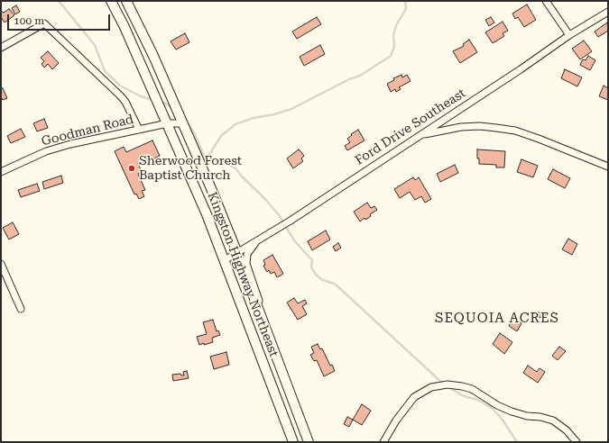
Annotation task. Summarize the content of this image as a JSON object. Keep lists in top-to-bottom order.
{
  "streets": {
    "main road": ["Kingston Highway Northeast"],
    "street": ["Ford Drive Southeast", "Goodman Road"]
  },
  "crossings": [
    ["Ford Drive Southeast", "Kingston Highway Northeast"],
    ["Goodman Road", "Kingston Highway Northeast"]
  ],
  "districts": ["SEQUOIA ACRES"],
  "places": ["Sherwood Forest Baptist Church"],
  "scale_bar": "100 m"
}
